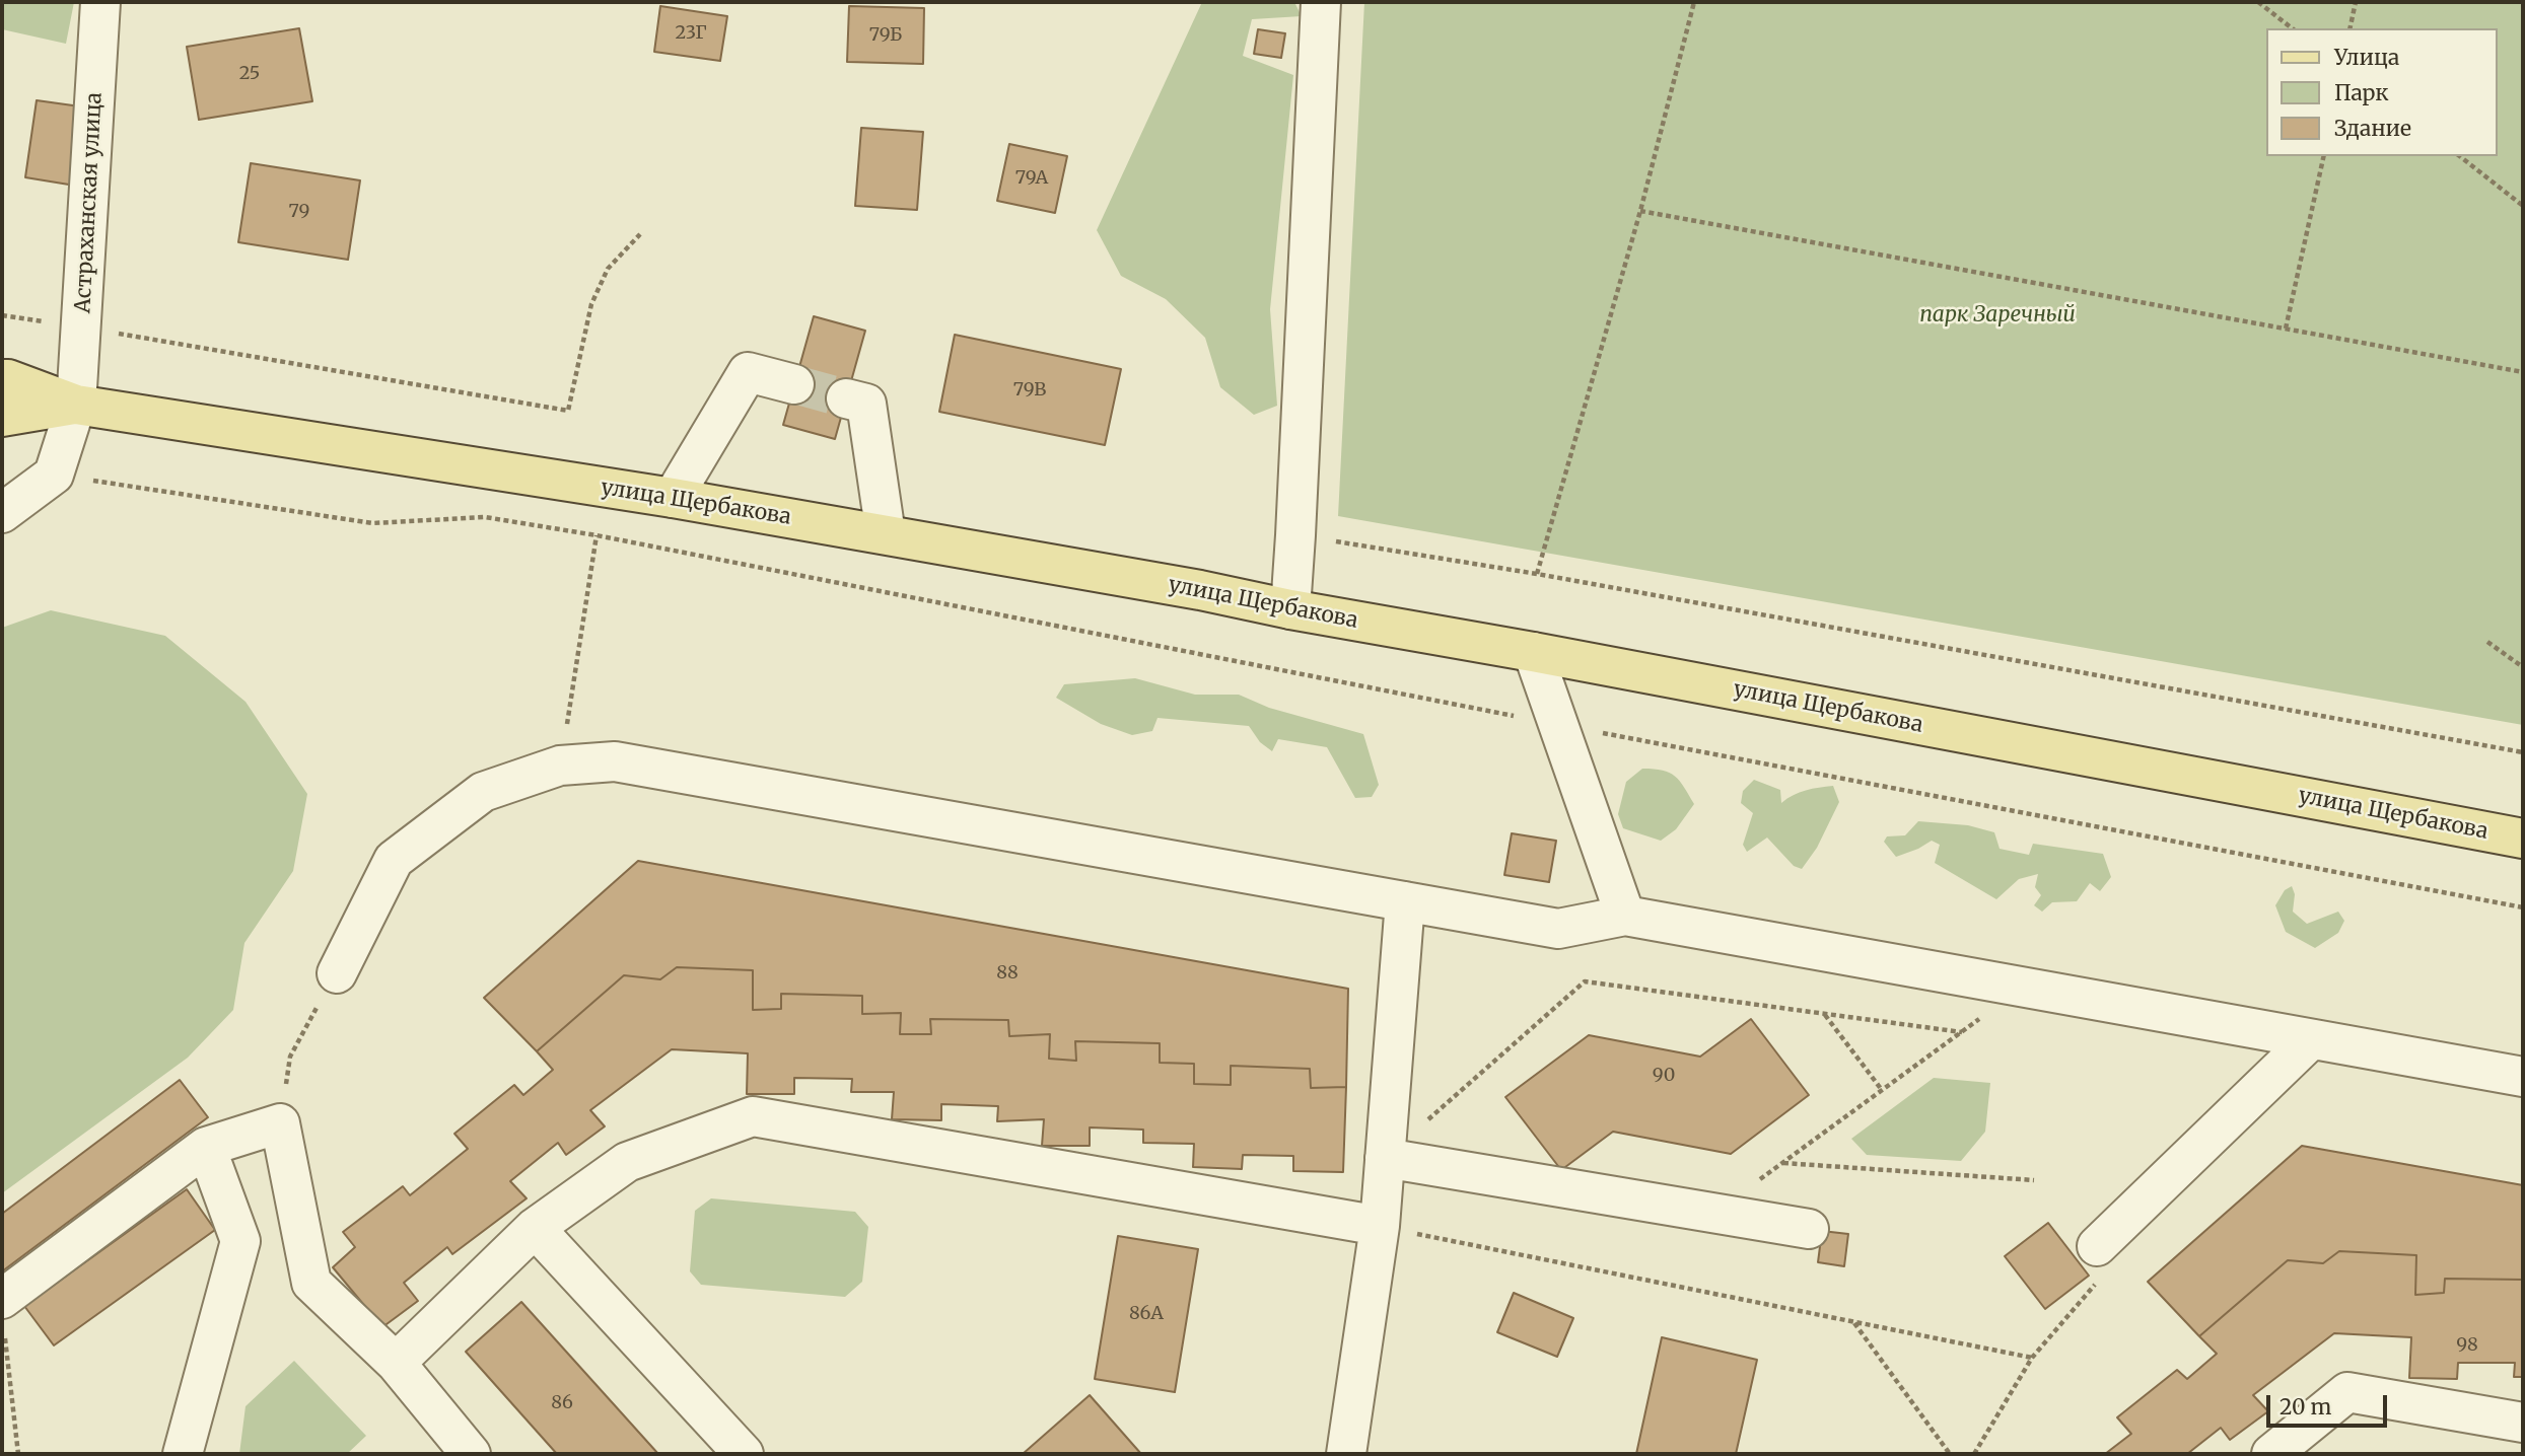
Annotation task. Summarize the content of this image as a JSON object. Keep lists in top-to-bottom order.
{
  "streets": {
    "main road": ["улица Щербакова"],
    "street": ["Астраханская улица"]
  },
  "crossings": [
    ["Астраханская улица", "улица Щербакова"]
  ],
  "parks": ["парк Заречный"],
  "house_numbers": [
    "23Г",
    "79Б",
    "25",
    "79А",
    "79",
    "79В",
    "88",
    "90",
    "86А",
    "98",
    "86"
  ],
  "legend": ["Улица", "Парк", "Здание"],
  "scale_bar": "20 m"
}
